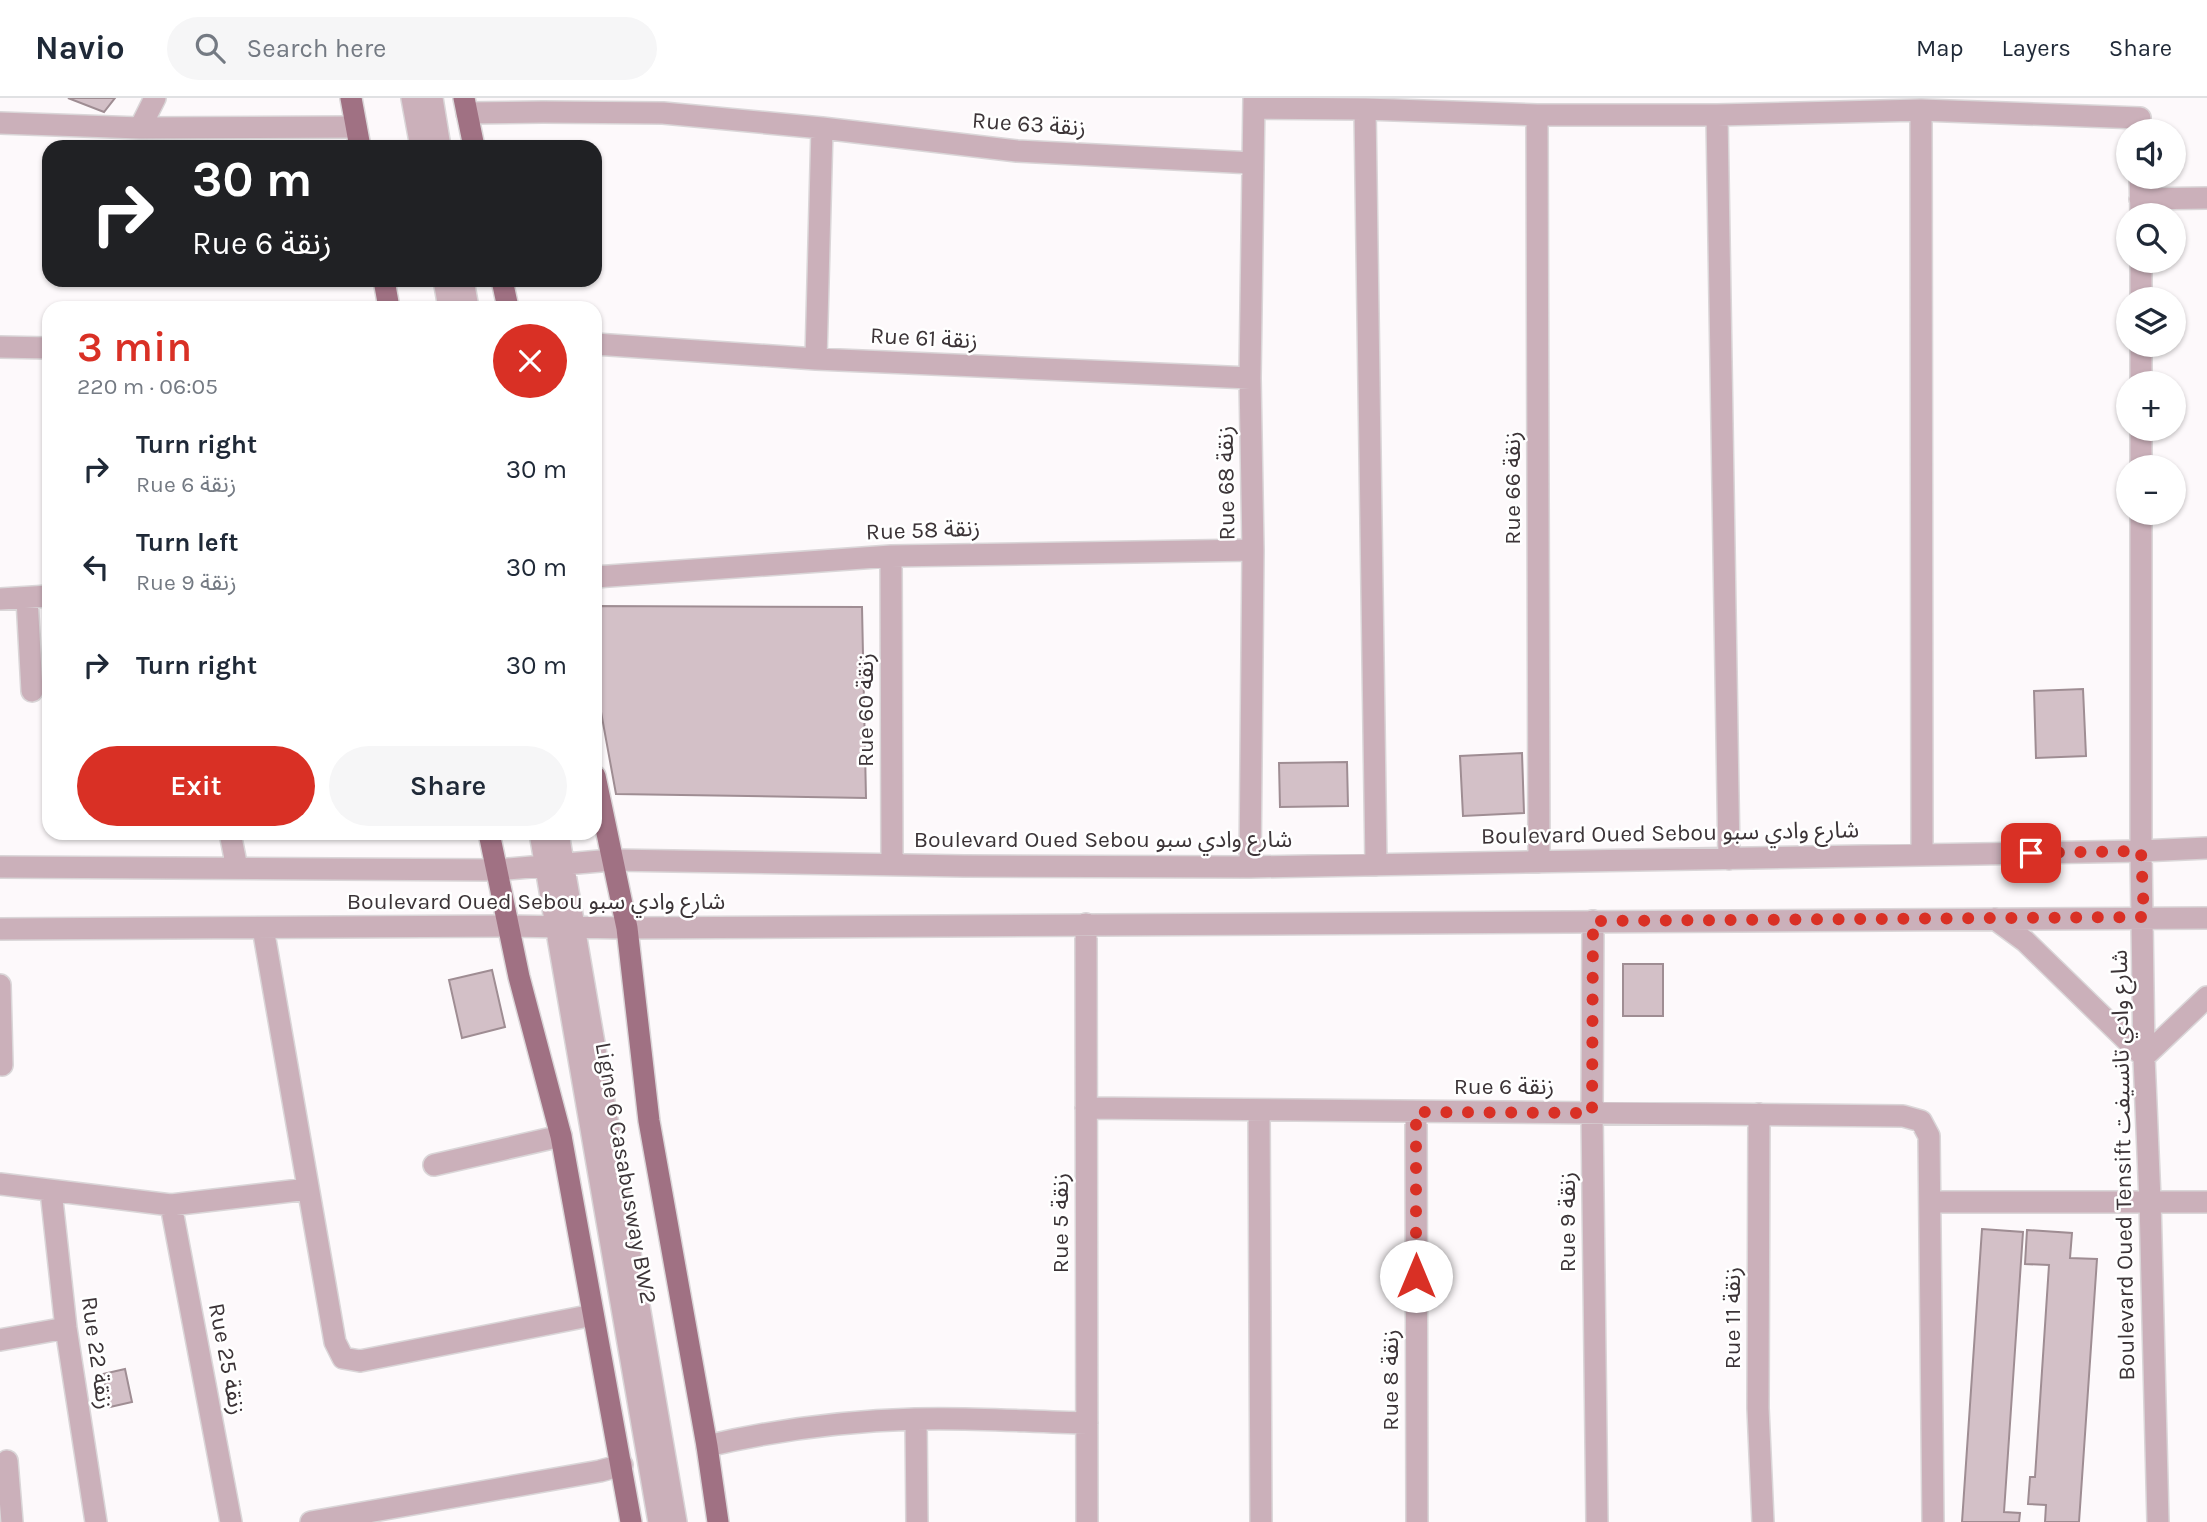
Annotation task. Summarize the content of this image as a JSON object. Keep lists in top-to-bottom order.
{
  "streets": {
    "street": [
      "Rue 63 زنقة",
      "Rue 61 زنقة",
      "Rue 68 زنقة",
      "Rue 66 زنقة",
      "Rue 58 زنقة",
      "Rue 60 زنقة",
      "Boulevard Oued Sebou شارع وادي سبو",
      "Rue 6 زنقة",
      "Boulevard Oued Tensift شارع وادي تانسيفت",
      "Ligne 6 Casabusway BW2",
      "Rue 9 زنقة",
      "Rue 5 زنقة",
      "Rue 11 زنقة",
      "Rue 22 زنقة",
      "Rue 25 زنقة",
      "Rue 8 زنقة"
    ]
  },
  "crossings": [
    ["Rue 63 زنقة", "Rue 68 زنقة"],
    ["Rue 61 زنقة", "Rue 68 زنقة"],
    ["Rue 68 زنقة", "Rue 58 زنقة"],
    ["Rue 68 زنقة", "Boulevard Oued Sebou شارع وادي سبو"],
    ["Rue 66 زنقة", "Boulevard Oued Sebou شارع وادي سبو"],
    ["Rue 58 زنقة", "Rue 60 زنقة"],
    ["Rue 60 زنقة", "Boulevard Oued Sebou شارع وادي سبو"],
    ["Boulevard Oued Sebou شارع وادي سبو", "Boulevard Oued Tensift شارع وادي تانسيفت"],
    ["Boulevard Oued Sebou شارع وادي سبو", "Ligne 6 Casabusway BW2"],
    ["Boulevard Oued Sebou شارع وادي سبو", "Rue 9 زنقة"],
    ["Boulevard Oued Sebou شارع وادي سبو", "Rue 5 زنقة"],
    ["Rue 6 زنقة", "Rue 9 زنقة"],
    ["Rue 6 زنقة", "Rue 5 زنقة"],
    ["Rue 6 زنقة", "Rue 11 زنقة"],
    ["Rue 6 زنقة", "Rue 8 زنقة"]
  ],
  "page": {
    "header": "Navio",
    "search": "Search here",
    "nav": ["Map", "Layers", "Share"],
    "map_buttons": ["+", "−"],
    "turn": ["30 m", "Rue 6 زنقة"],
    "heading": ["3 min", "220 m · 06:05"],
    "list": [
      {
        "name": "Turn right",
        "note": "Rue 6 زنقة",
        "value": "30 m"
      },
      {
        "name": "Turn left",
        "note": "Rue 9 زنقة",
        "value": "30 m"
      },
      {
        "name": "Turn right",
        "value": "30 m"
      }
    ],
    "buttons": ["Exit", "Share"]
  }
}
